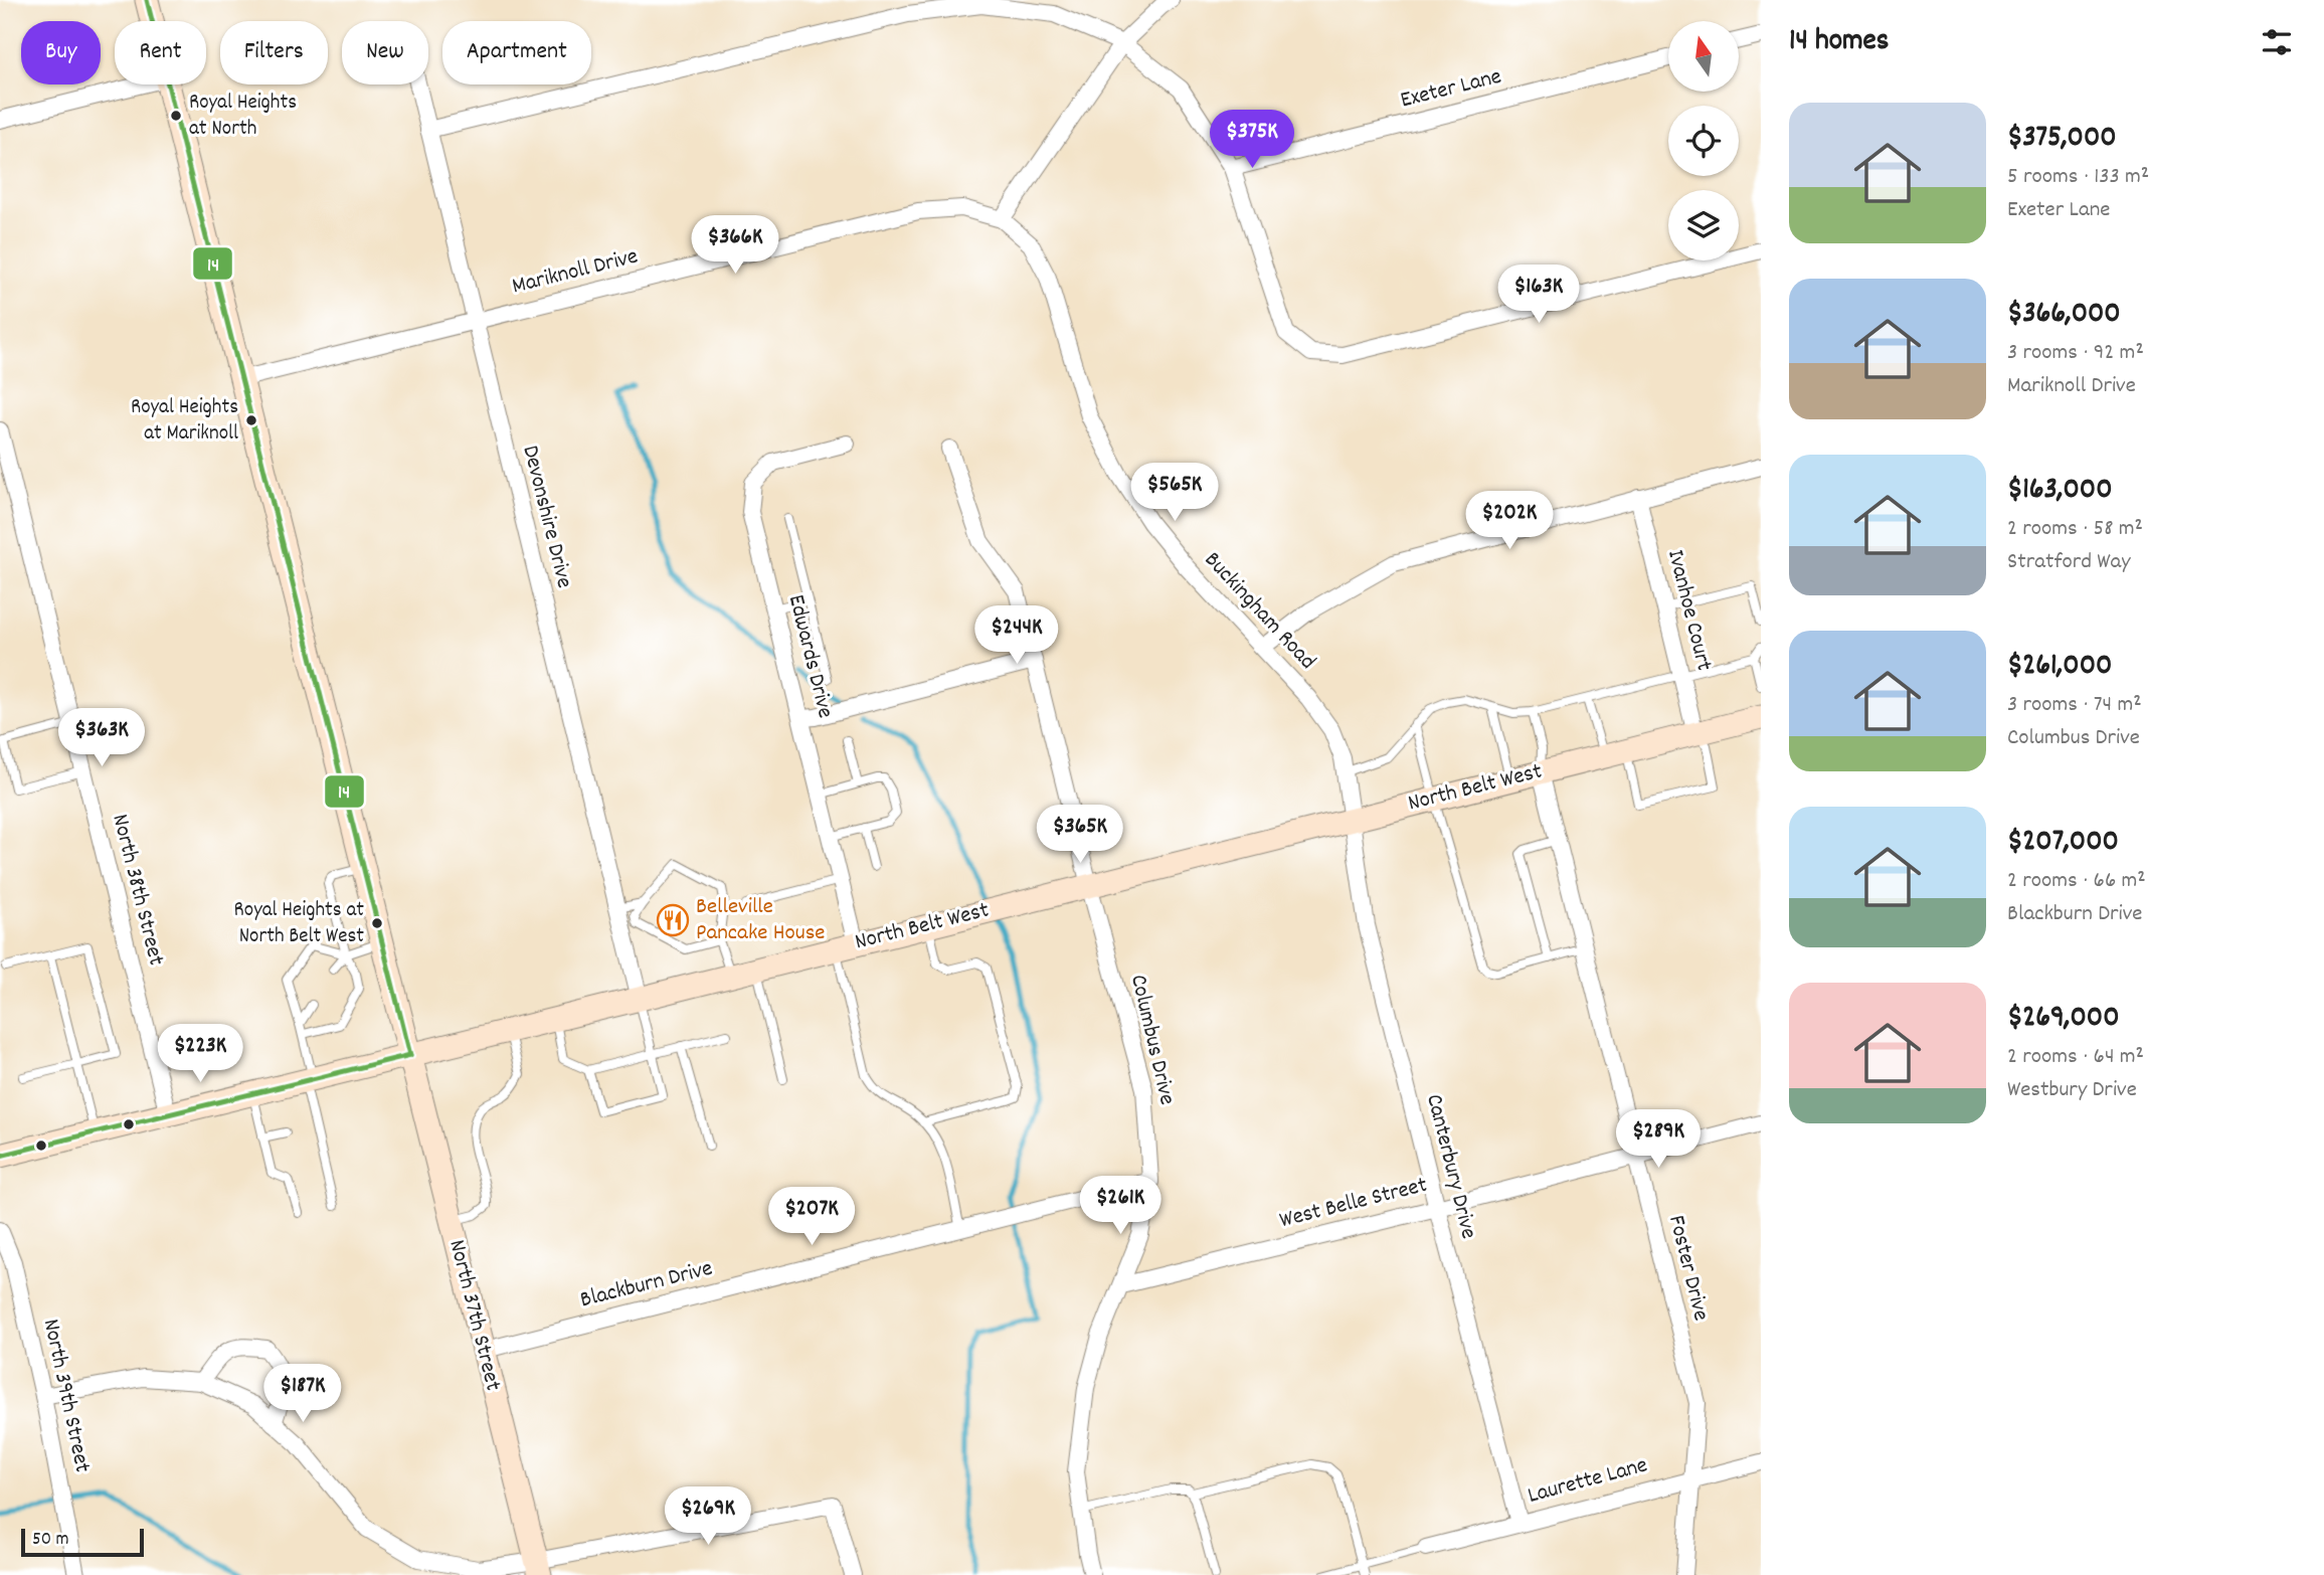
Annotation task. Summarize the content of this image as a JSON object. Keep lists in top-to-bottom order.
{
  "streets": {
    "main road": ["North Belt West", "North 37th Street"],
    "street": [
      "Exeter Lane",
      "Mariknoll Drive",
      "Devonshire Drive",
      "Ivanhoe Court",
      "Buckingham Road",
      "Edwards Drive",
      "North 38th Street",
      "Columbus Drive",
      "Canterbury Drive",
      "West Belle Street",
      "Foster Drive",
      "Blackburn Drive",
      "North 39th Street",
      "Laurette Lane"
    ]
  },
  "crossings": [
    ["Mariknoll Drive", "Devonshire Drive"],
    ["Mariknoll Drive", "Buckingham Road"],
    ["Mariknoll Drive", "North 37th Street"],
    ["Devonshire Drive", "North Belt West"],
    ["Ivanhoe Court", "North Belt West"],
    ["Buckingham Road", "North Belt West"],
    ["Buckingham Road", "Canterbury Drive"],
    ["Edwards Drive", "North Belt West"],
    ["North Belt West", "North 38th Street"],
    ["North Belt West", "Columbus Drive"],
    ["North Belt West", "Canterbury Drive"],
    ["North Belt West", "Foster Drive"],
    ["North Belt West", "North 37th Street"],
    ["Columbus Drive", "West Belle Street"],
    ["Columbus Drive", "Blackburn Drive"],
    ["Canterbury Drive", "West Belle Street"],
    ["Canterbury Drive", "Laurette Lane"],
    ["West Belle Street", "Foster Drive"],
    ["Foster Drive", "Laurette Lane"],
    ["Blackburn Drive", "North 37th Street"]
  ],
  "places": {
    "other": ["Royal Heights at North", "Royal Heights at Mariknoll", "Royal Heights at North Belt West"],
    "restaurant": ["Belleville Pancake House"]
  },
  "lines": ["transit line 14"],
  "scale_bar": "50 m",
  "north": "top",
  "page": {
    "heading": "14 homes",
    "chip": [
      "Buy",
      "Rent",
      "Filters",
      "New",
      "Apartment"
    ],
    "list": [
      {
        "name": "$375,000",
        "note": "5 rooms · 133 m² · Exeter Lane"
      },
      {
        "name": "$366,000",
        "note": "3 rooms · 92 m² · Mariknoll Drive"
      },
      {
        "name": "$163,000",
        "note": "2 rooms · 58 m² · Stratford Way"
      },
      {
        "name": "$261,000",
        "note": "3 rooms · 74 m² · Columbus Drive"
      },
      {
        "name": "$207,000",
        "note": "2 rooms · 66 m² · Blackburn Drive"
      },
      {
        "name": "$269,000",
        "note": "2 rooms · 64 m² · Westbury Drive"
      }
    ],
    "price": [
      "$375K",
      "$366K",
      "$163K",
      "$565K",
      "$202K",
      "$244K",
      "$363K",
      "$365K",
      "$223K",
      "$289K",
      "$261K",
      "$207K",
      "$187K",
      "$269K"
    ],
    "scale": "50 m"
  }
}
